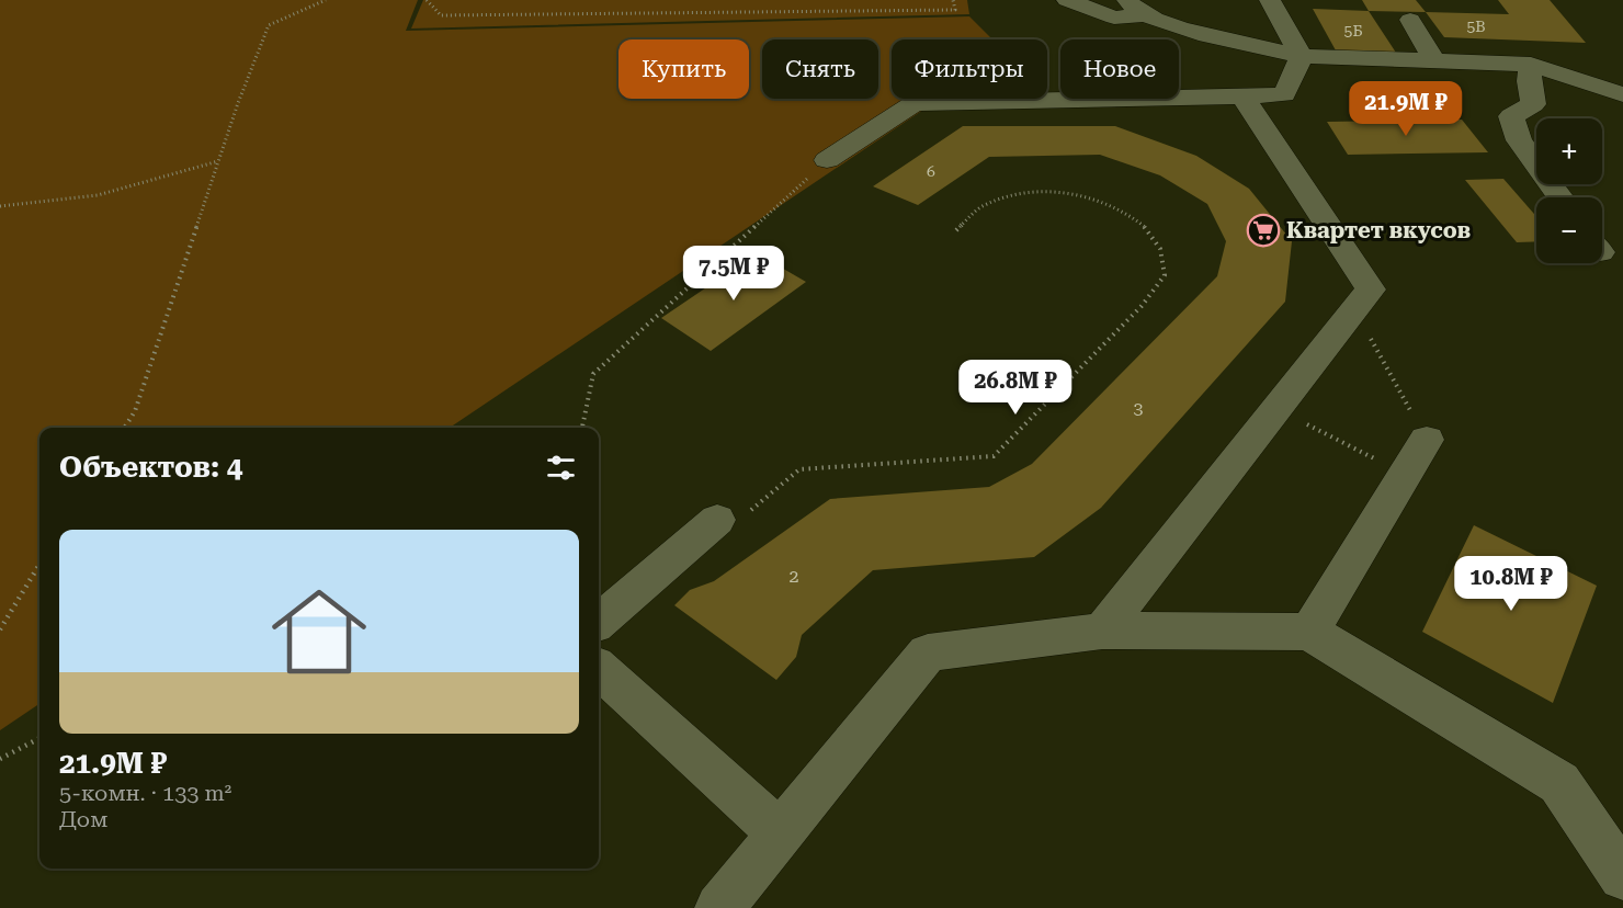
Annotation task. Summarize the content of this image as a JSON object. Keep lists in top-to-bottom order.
{
  "places": {
    "supermarket": ["Квартет вкусов"]
  },
  "house_numbers": [
    "5В",
    "5Б",
    "6",
    "3",
    "2"
  ],
  "page": {
    "chip": [
      "Купить",
      "Снять",
      "Фильтры",
      "Новое"
    ],
    "price": [
      "21.9M ₽",
      "7.5M ₽",
      "26.8M ₽",
      "10.8M ₽"
    ],
    "map_buttons": ["+", "−"],
    "heading": "Объектов: 4",
    "list": [
      {
        "name": "21.9M ₽",
        "note": "5-комн. · 133 m² · Дом"
      }
    ]
  }
}
